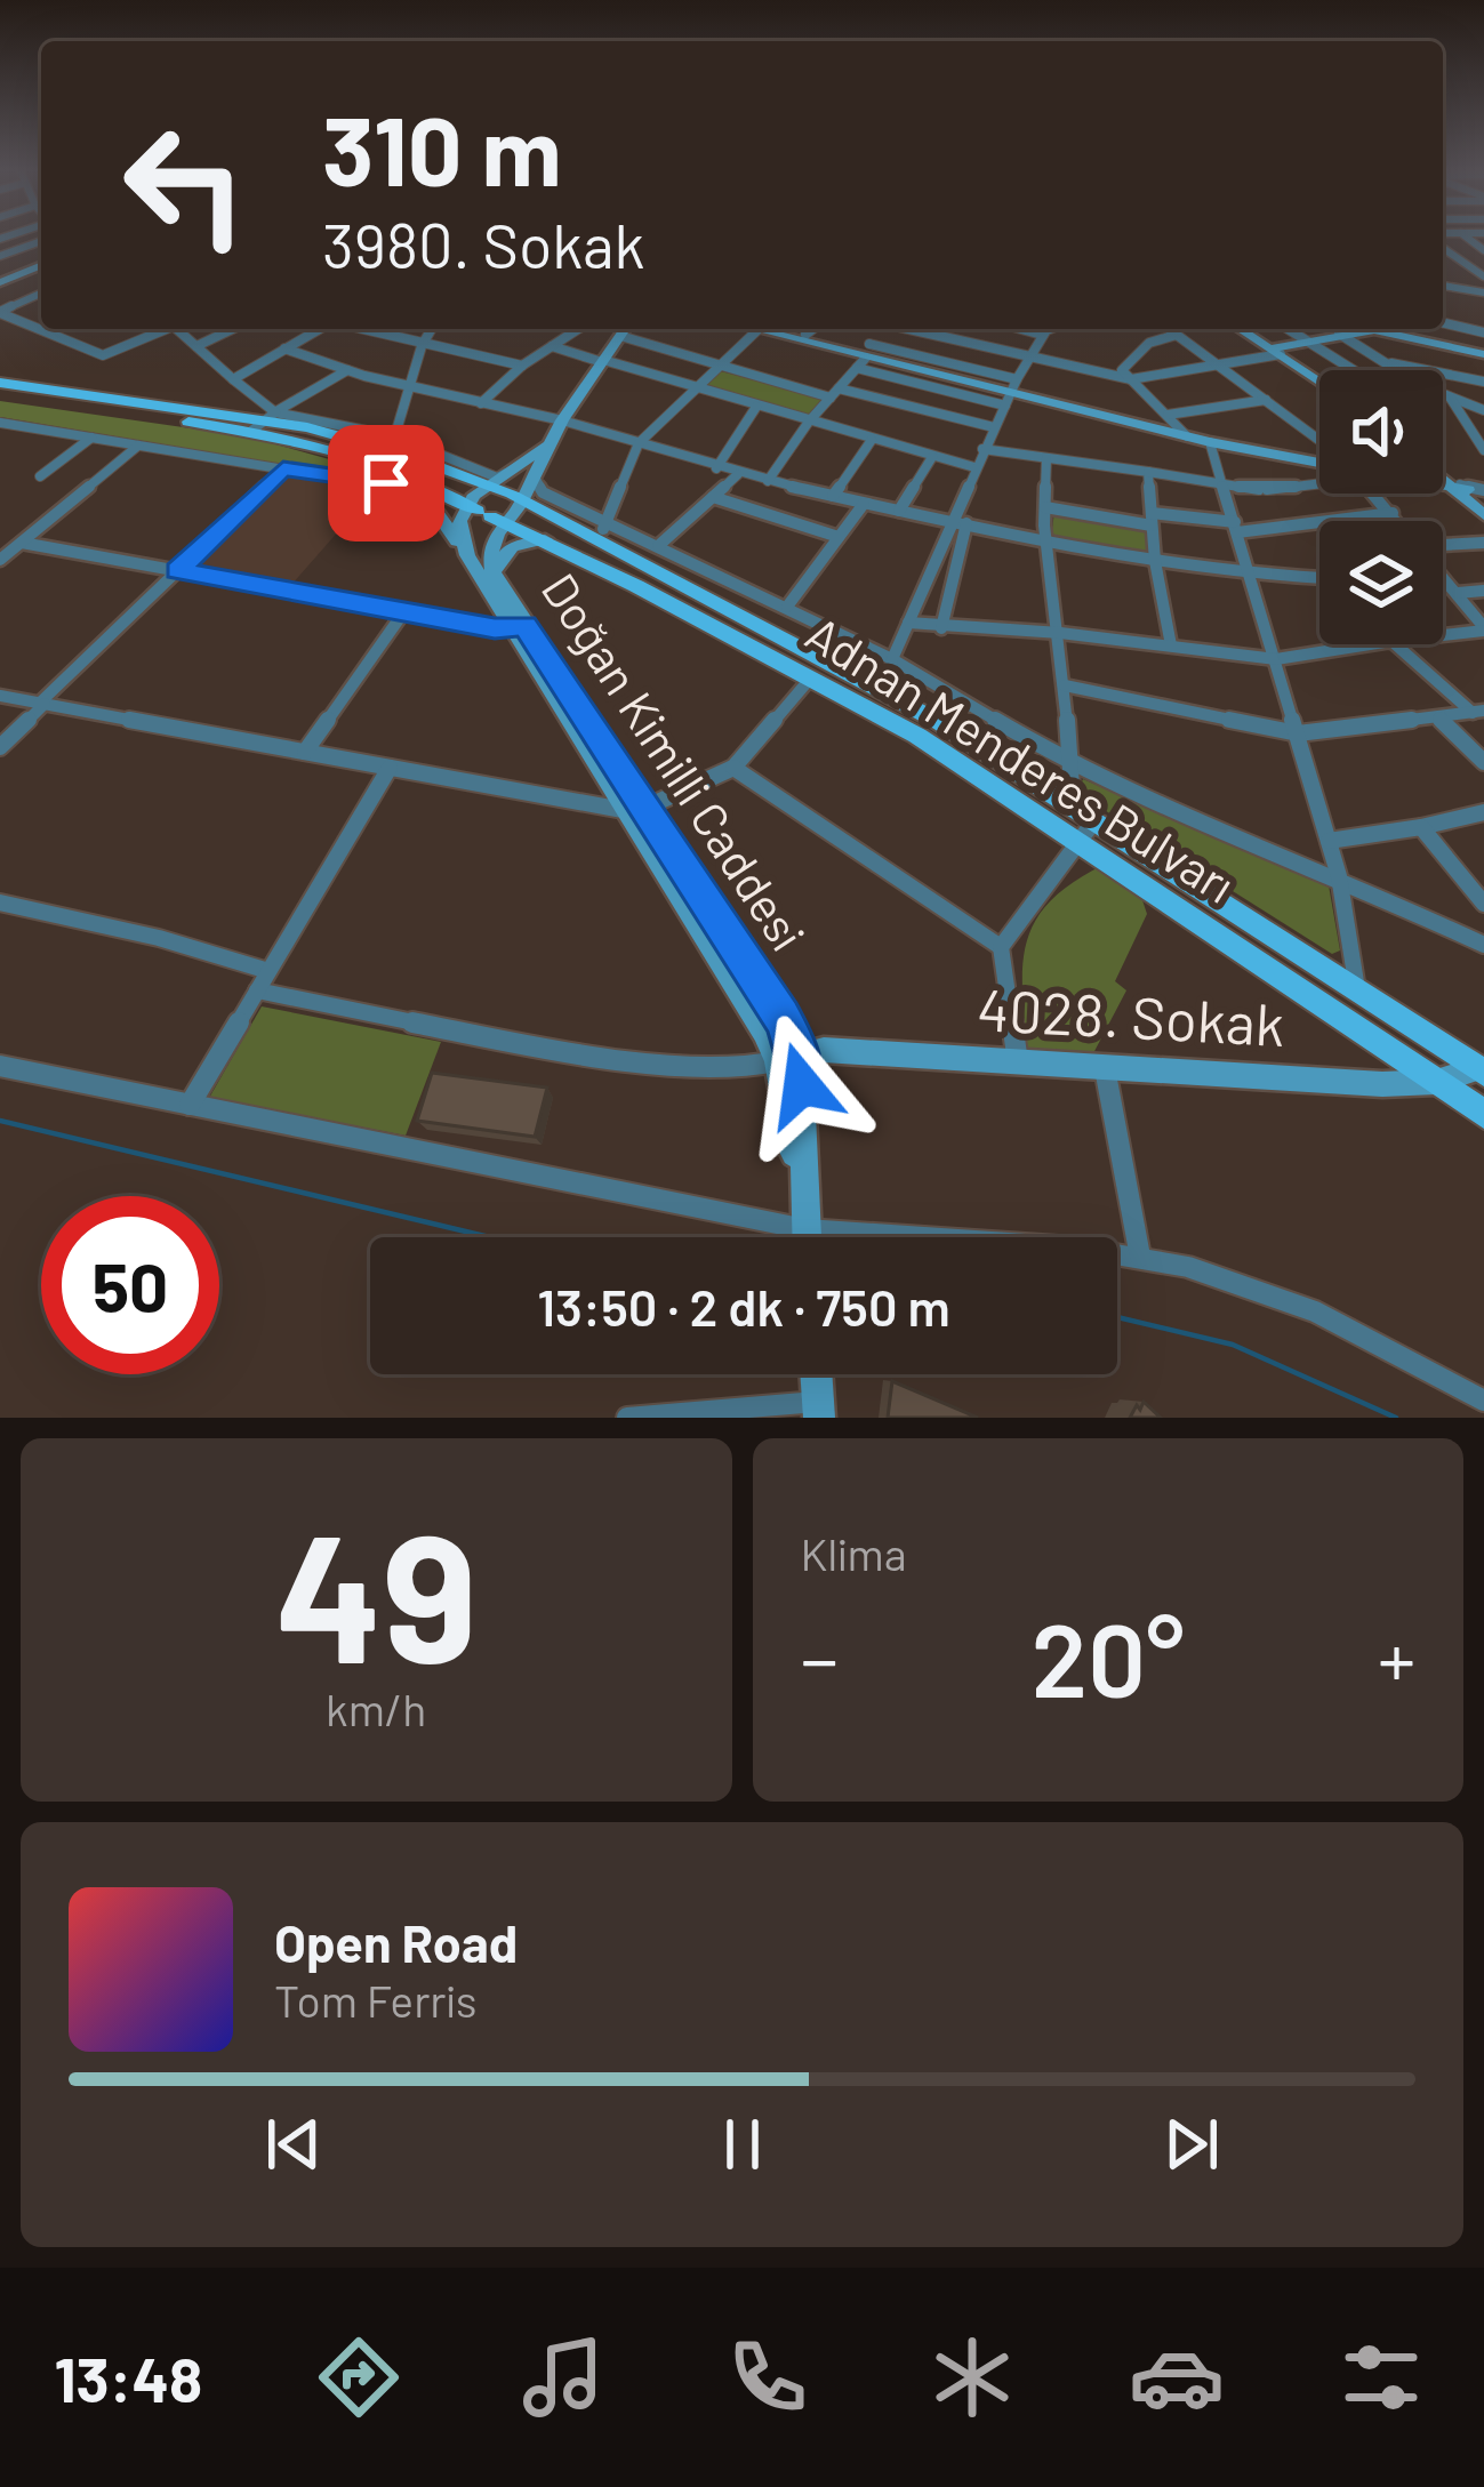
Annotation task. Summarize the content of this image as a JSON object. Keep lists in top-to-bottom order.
{
  "streets": {
    "main road": ["Adnan Menderes Bulvarı"],
    "street": ["Doğan Kimilli Caddesi", "4028. Sokak"]
  },
  "crossings": [
    ["Adnan Menderes Bulvarı", "Doğan Kimilli Caddesi"],
    ["Adnan Menderes Bulvarı", "4028. Sokak"],
    ["Doğan Kimilli Caddesi", "4028. Sokak"]
  ],
  "page": {
    "turn": ["310 m", "3980. Sokak"],
    "limit": "50",
    "trip": "13:50 · 2 dk · 750 m",
    "tile": [
      ["49", "km/h"],
      "Klima"
    ],
    "heat": ["−", "20°", "+"],
    "song": ["Open Road", "Tom Ferris"],
    "tabs": "13:48"
  }
}
